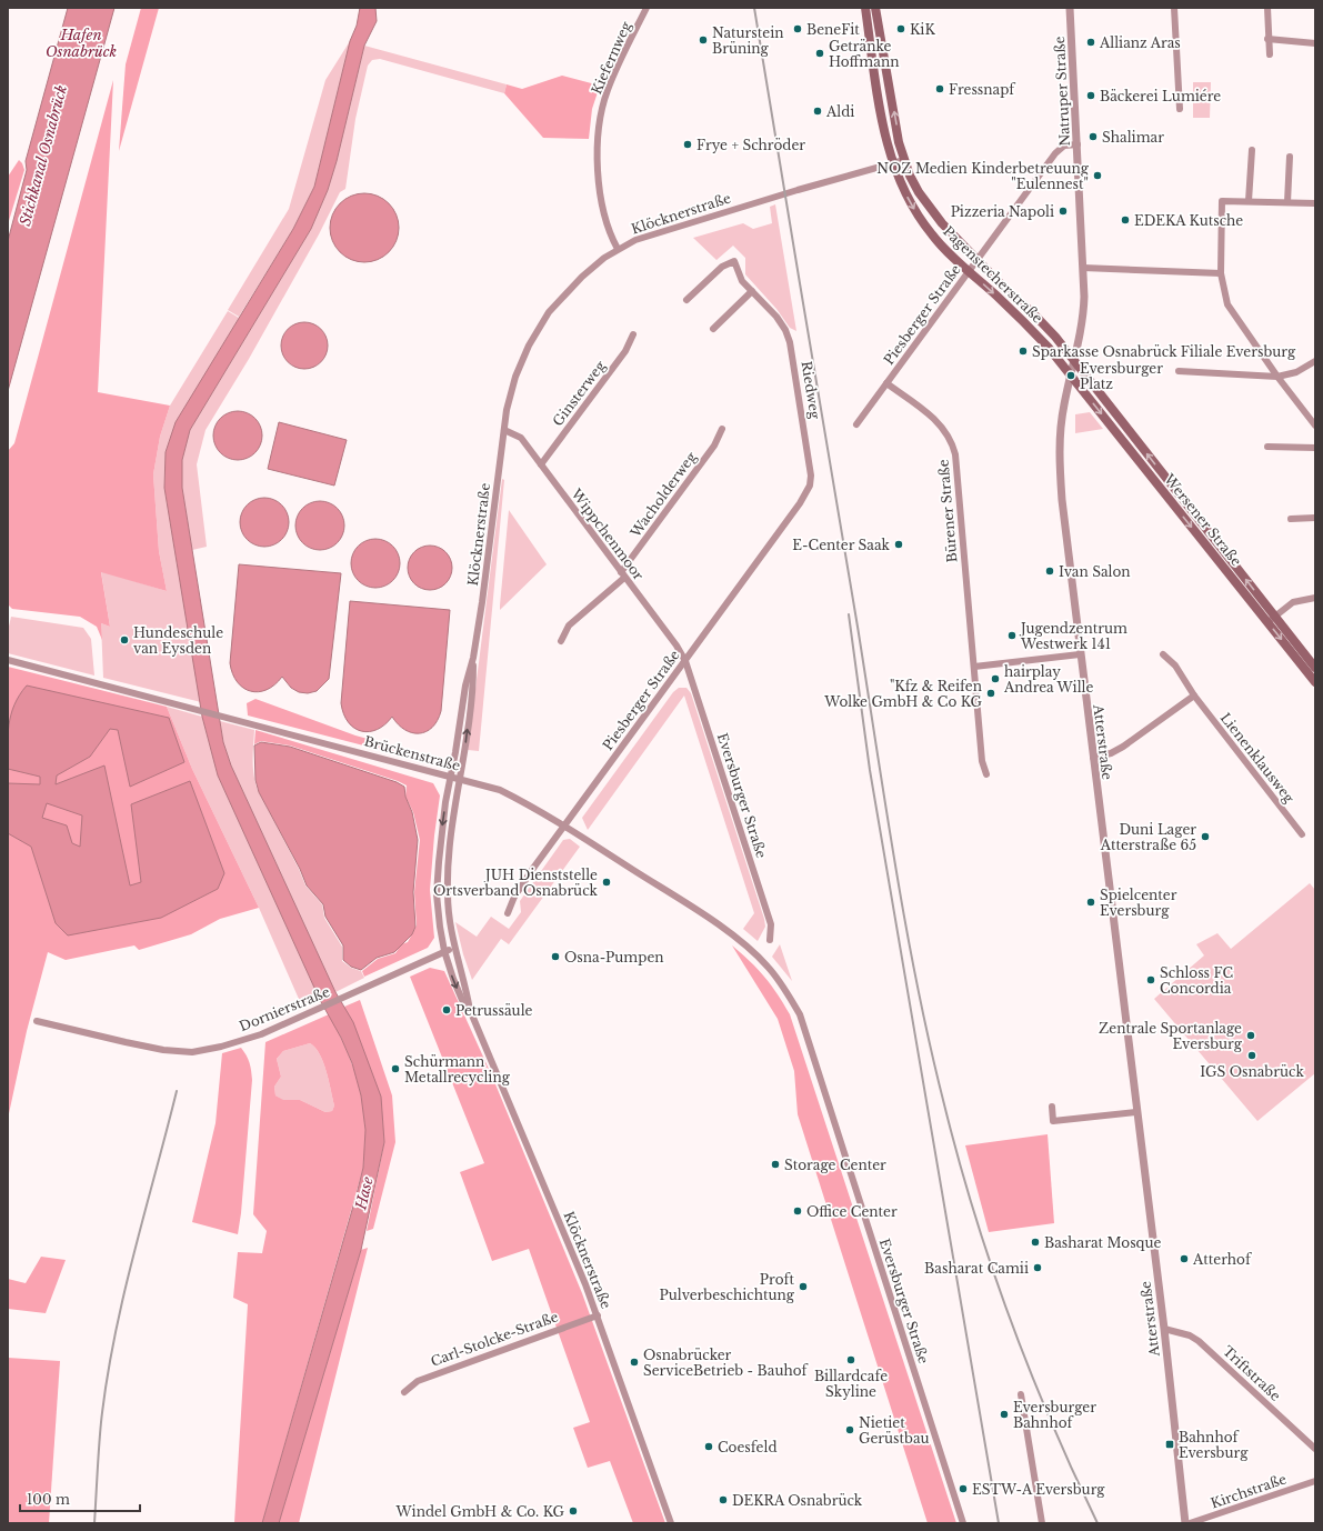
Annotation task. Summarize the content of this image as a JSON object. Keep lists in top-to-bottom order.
{
  "streets": {
    "main road": ["Pagenstecherstraße", "Wersener Straße"],
    "street": [
      "Kiefernweg",
      "Natruper Straße",
      "Klöcknerstraße",
      "Piesberger Straße",
      "Riedweg",
      "Ginsterweg",
      "Wacholderweg",
      "Bürener Straße",
      "Wippchenmoor",
      "Atterstraße",
      "Brückenstraße",
      "Lienenklausweg",
      "Eversburger Straße",
      "Dornierstraße",
      "Carl-Stolcke-Straße",
      "Triftstraße",
      "Kirchstraße"
    ]
  },
  "crossings": [
    ["Kiefernweg", "Klöcknerstraße"],
    ["Natruper Straße", "Pagenstecherstraße"],
    ["Natruper Straße", "Piesberger Straße"],
    ["Natruper Straße", "Wersener Straße"],
    ["Klöcknerstraße", "Pagenstecherstraße"],
    ["Klöcknerstraße", "Wippchenmoor"],
    ["Klöcknerstraße", "Brückenstraße"],
    ["Klöcknerstraße", "Dornierstraße"],
    ["Klöcknerstraße", "Carl-Stolcke-Straße"],
    ["Pagenstecherstraße", "Piesberger Straße"],
    ["Pagenstecherstraße", "Wersener Straße"],
    ["Pagenstecherstraße", "Atterstraße"],
    ["Piesberger Straße", "Riedweg"],
    ["Piesberger Straße", "Bürener Straße"],
    ["Piesberger Straße", "Wippchenmoor"],
    ["Piesberger Straße", "Brückenstraße"],
    ["Piesberger Straße", "Eversburger Straße"],
    ["Ginsterweg", "Wippchenmoor"],
    ["Wacholderweg", "Wippchenmoor"],
    ["Wersener Straße", "Atterstraße"],
    ["Wippchenmoor", "Eversburger Straße"],
    ["Atterstraße", "Triftstraße"],
    ["Brückenstraße", "Eversburger Straße"]
  ],
  "water": ["Hafen Osnabrück", "Stichkanal Osnabrück", "Hase"],
  "places": {
    "other": [
      "BeneFit",
      "KiK",
      "Naturstein Brüning",
      "Allianz Aras",
      "Getränke Hoffmann",
      "Fressnapf",
      "Bäckerei Lumiére",
      "Aldi",
      "Shalimar",
      "Frye + Schröder",
      "NOZ Medien Kinderbetreuung \"Eulennest\"",
      "Pizzeria Napoli",
      "EDEKA Kutsche",
      "Sparkasse Osnabrück Filiale Eversburg",
      "Eversburger Platz",
      "E-Center Saak",
      "Ivan Salon",
      "Jugendzentrum Westwerk 141",
      "Hundeschule van Eysden",
      "hairplay Andrea Wille",
      "\"Kfz & Reifen Wolke GmbH & Co KG",
      "Duni Lager Atterstraße 65",
      "JUH Dienststelle Ortsverband Osnabrück",
      "Spielcenter Eversburg",
      "Osna-Pumpen",
      "Schloss FC Concordia",
      "Petrussäule",
      "Zentrale Sportanlage Eversburg",
      "IGS Osnabrück",
      "Schürmann Metallrecycling",
      "Storage Center",
      "Office Center",
      "Basharat Mosque",
      "Atterhof",
      "Basharat Camii",
      "Proft Pulverbeschichtung",
      "Billardcafe Skyline",
      "Osnabrücker ServiceBetrieb - Bauhof",
      "Eversburger Bahnhof",
      "Nietiet Gerüstbau",
      "Coesfeld",
      "ESTW-A Eversburg",
      "DEKRA Osnabrück",
      "Windel GmbH & Co. KG"
    ],
    "transit": ["Bahnhof Eversburg"]
  },
  "scale_bar": "100 m"
}
